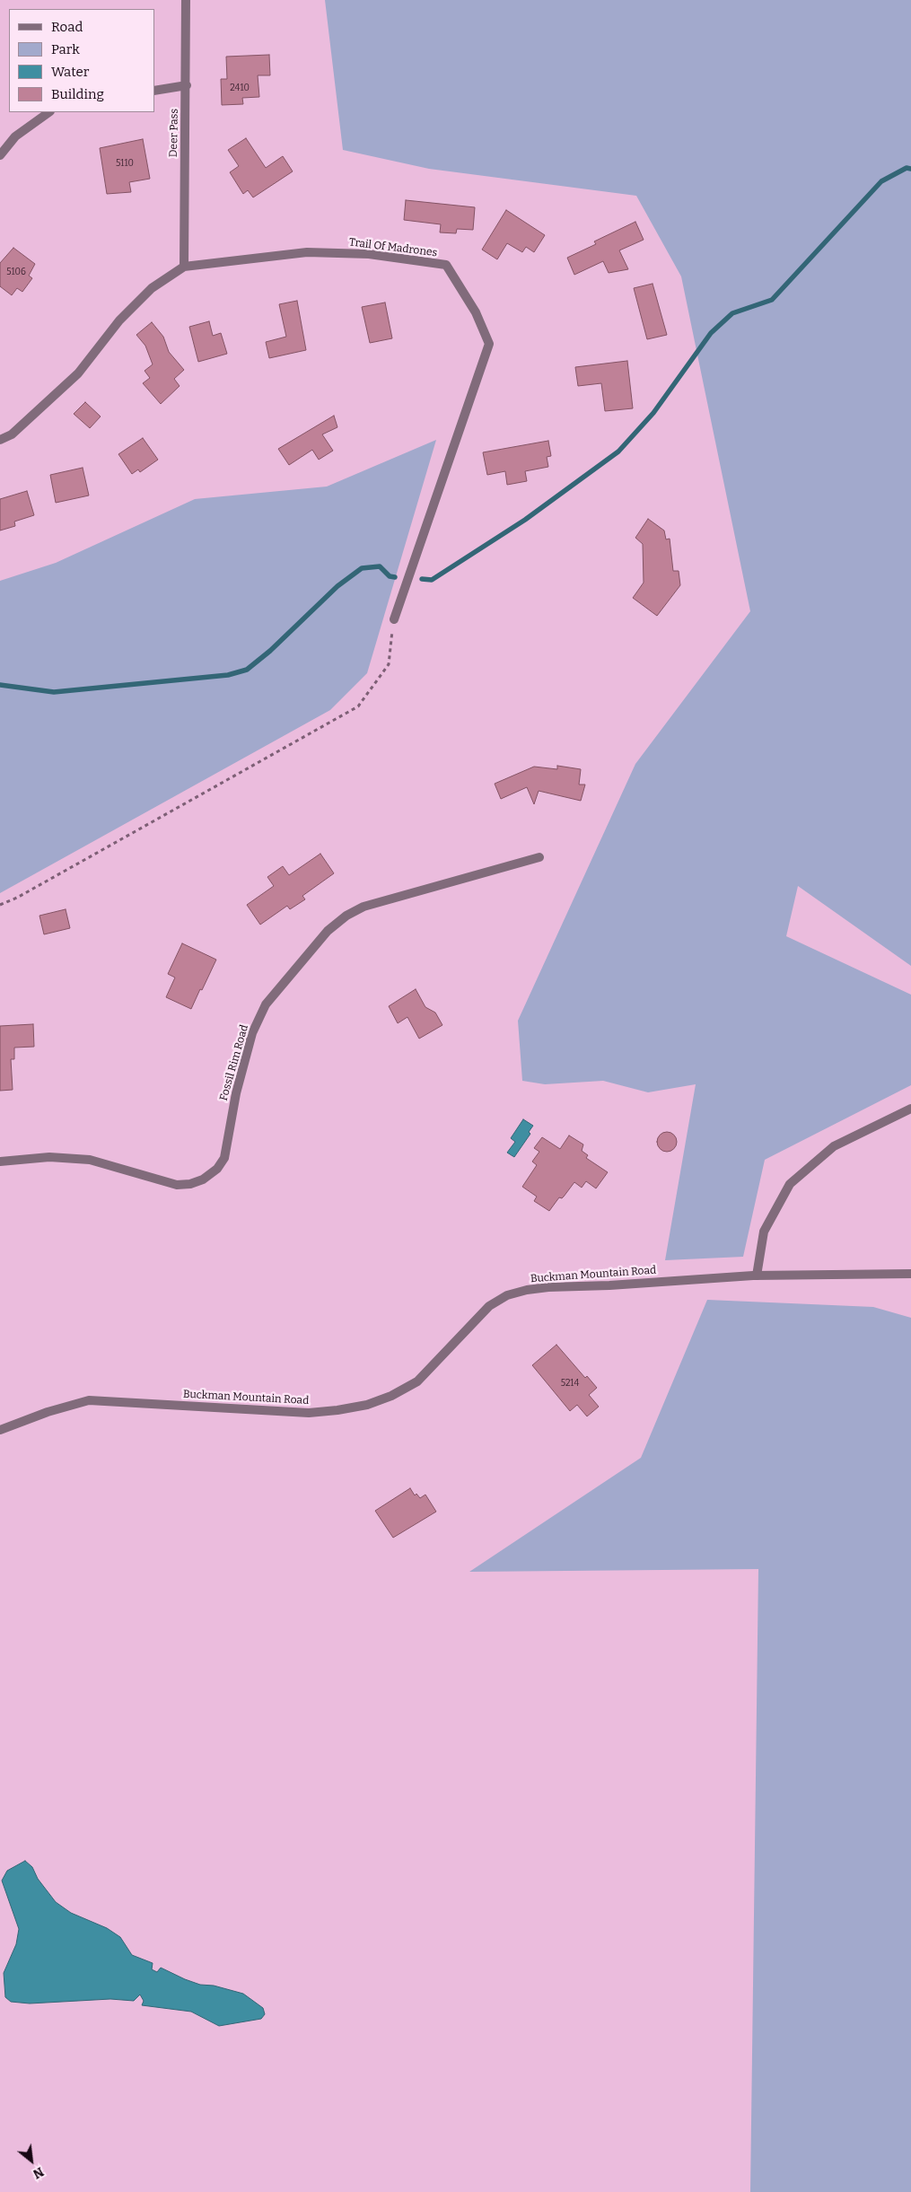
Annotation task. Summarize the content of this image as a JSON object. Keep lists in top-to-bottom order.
{
  "streets": {
    "street": [
      "Deer Pass",
      "Trail Of Madrones",
      "Fossil Rim Road",
      "Buckman Mountain Road"
    ]
  },
  "crossings": [
    ["Deer Pass", "Trail Of Madrones"]
  ],
  "house_numbers": [
    "2410",
    "5110",
    "5106",
    "5214"
  ],
  "legend": [
    "Road",
    "Park",
    "Water",
    "Building"
  ],
  "north": "bottom right"
}
